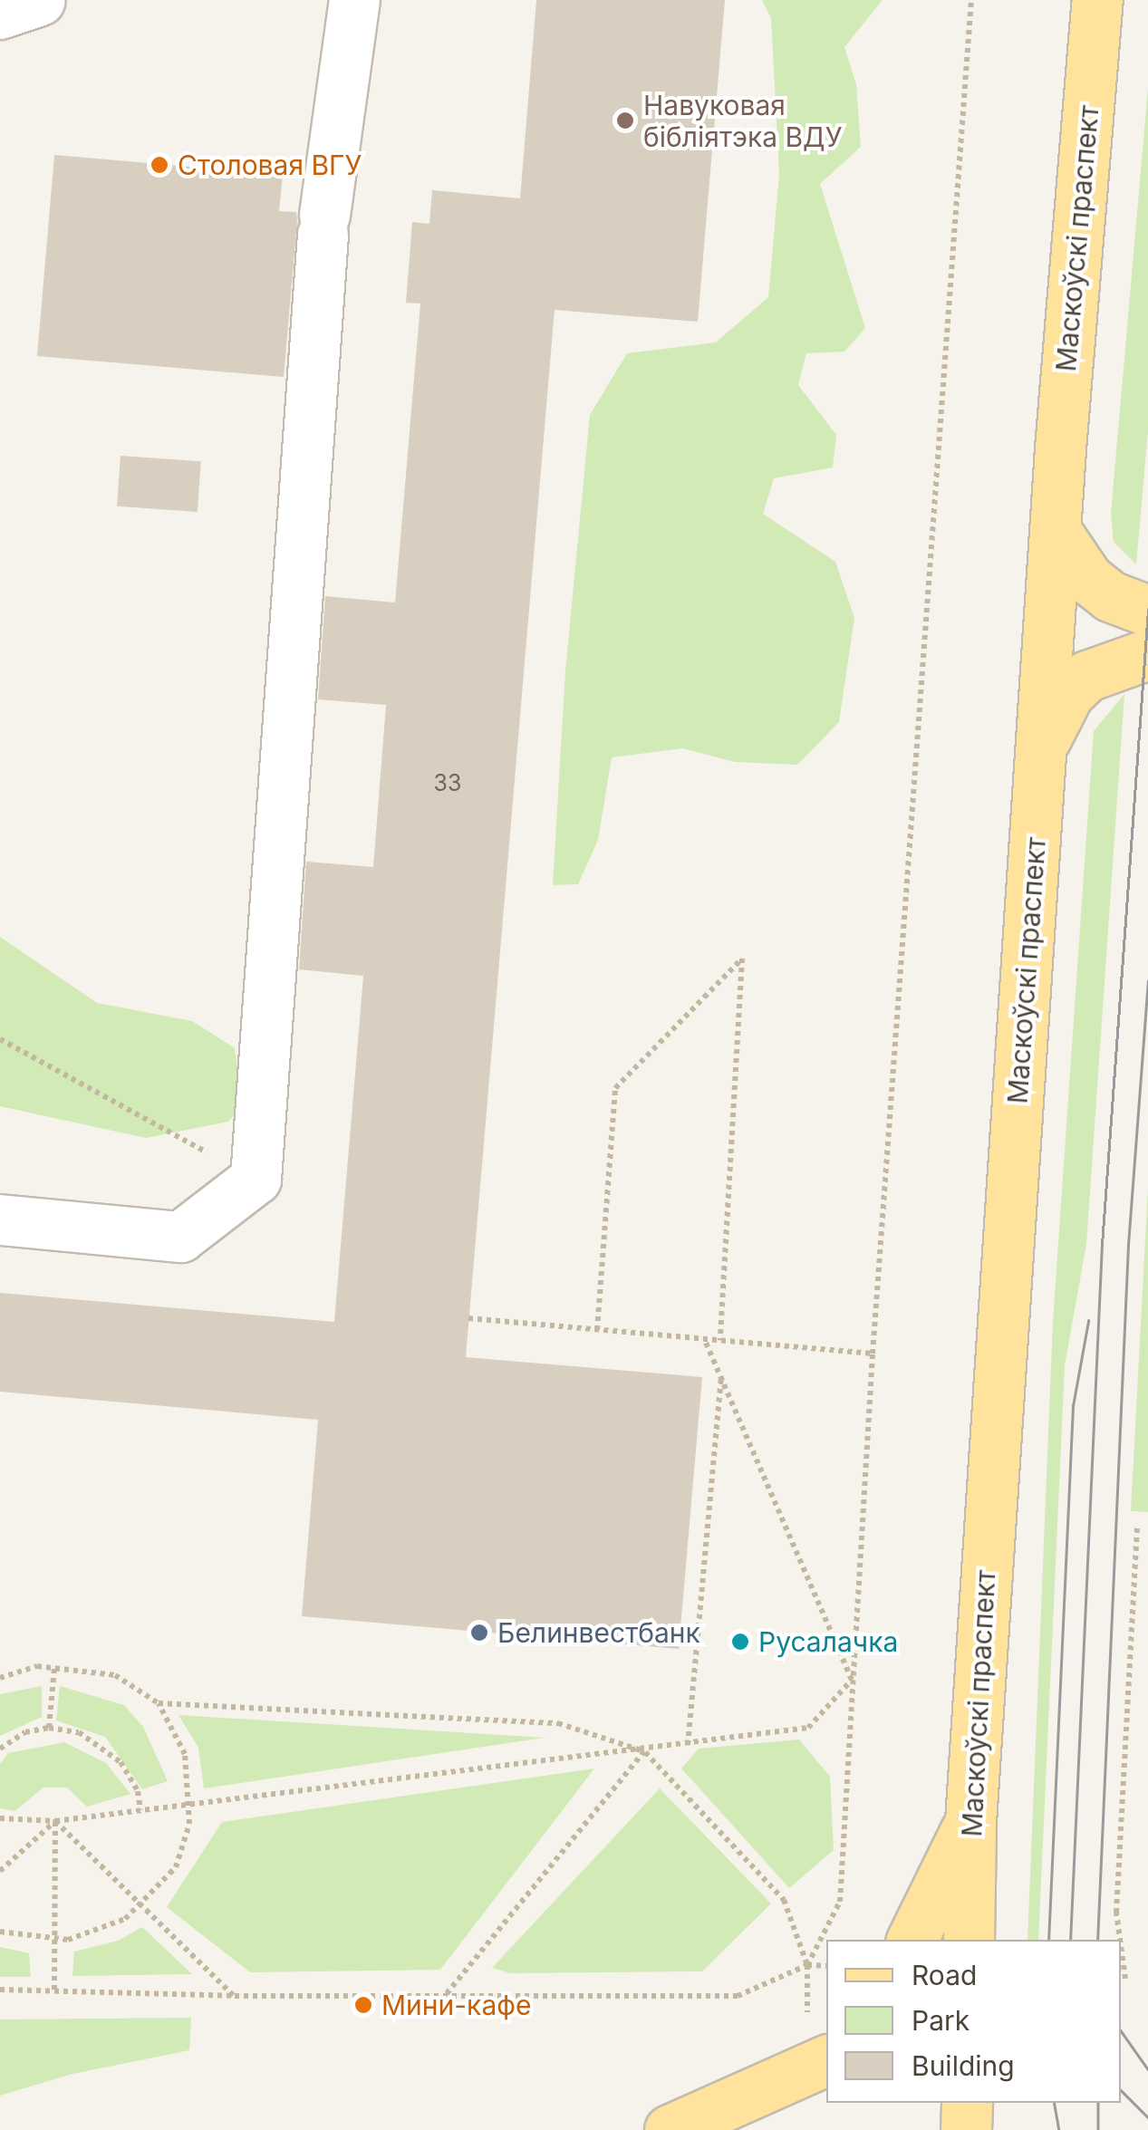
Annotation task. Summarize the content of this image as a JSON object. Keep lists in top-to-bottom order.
{
  "streets": {
    "main road": ["Маскоўскі праспект"]
  },
  "places": [
    "Навуковая бібліятэка ВДУ",
    "Столовая ВГУ",
    "Белинвестбанк",
    "Русалачка",
    "Мини-кафе"
  ],
  "house_numbers": ["33"],
  "legend": ["Road", "Park", "Building"]
}
